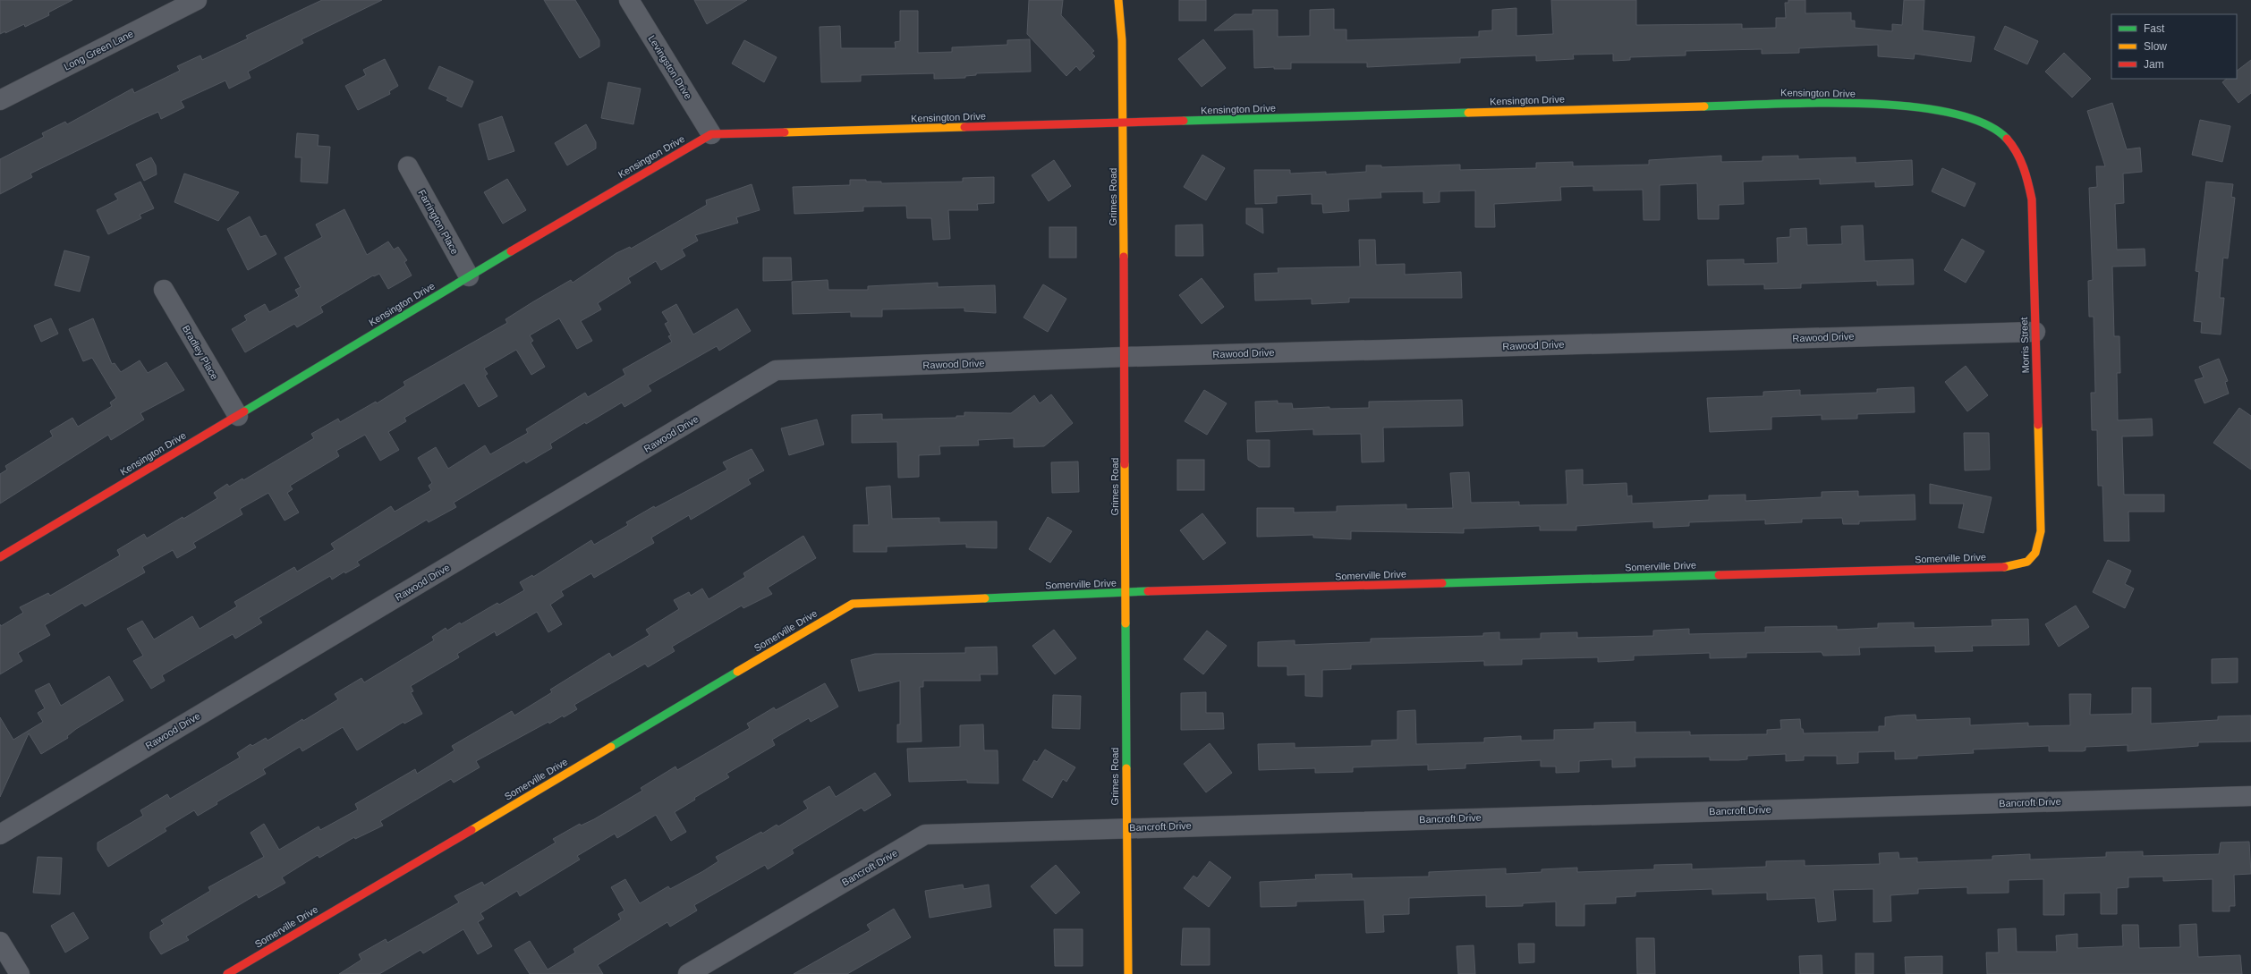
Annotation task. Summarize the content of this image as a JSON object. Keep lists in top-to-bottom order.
{
  "streets": {
    "street": [
      "Long Green Lane",
      "Levingston Drive",
      "Kensington Drive",
      "Grimes Road",
      "Farrington Place",
      "Rawood Drive",
      "Morris Street",
      "Bradley Place",
      "Somerville Drive",
      "Bancroft Drive"
    ]
  },
  "crossings": [
    ["Levingston Drive", "Kensington Drive"],
    ["Kensington Drive", "Grimes Road"],
    ["Kensington Drive", "Farrington Place"],
    ["Kensington Drive", "Morris Street"],
    ["Kensington Drive", "Bradley Place"],
    ["Grimes Road", "Rawood Drive"],
    ["Grimes Road", "Somerville Drive"],
    ["Grimes Road", "Bancroft Drive"],
    ["Rawood Drive", "Morris Street"],
    ["Morris Street", "Somerville Drive"]
  ],
  "legend": ["Fast", "Slow", "Jam"]
}
